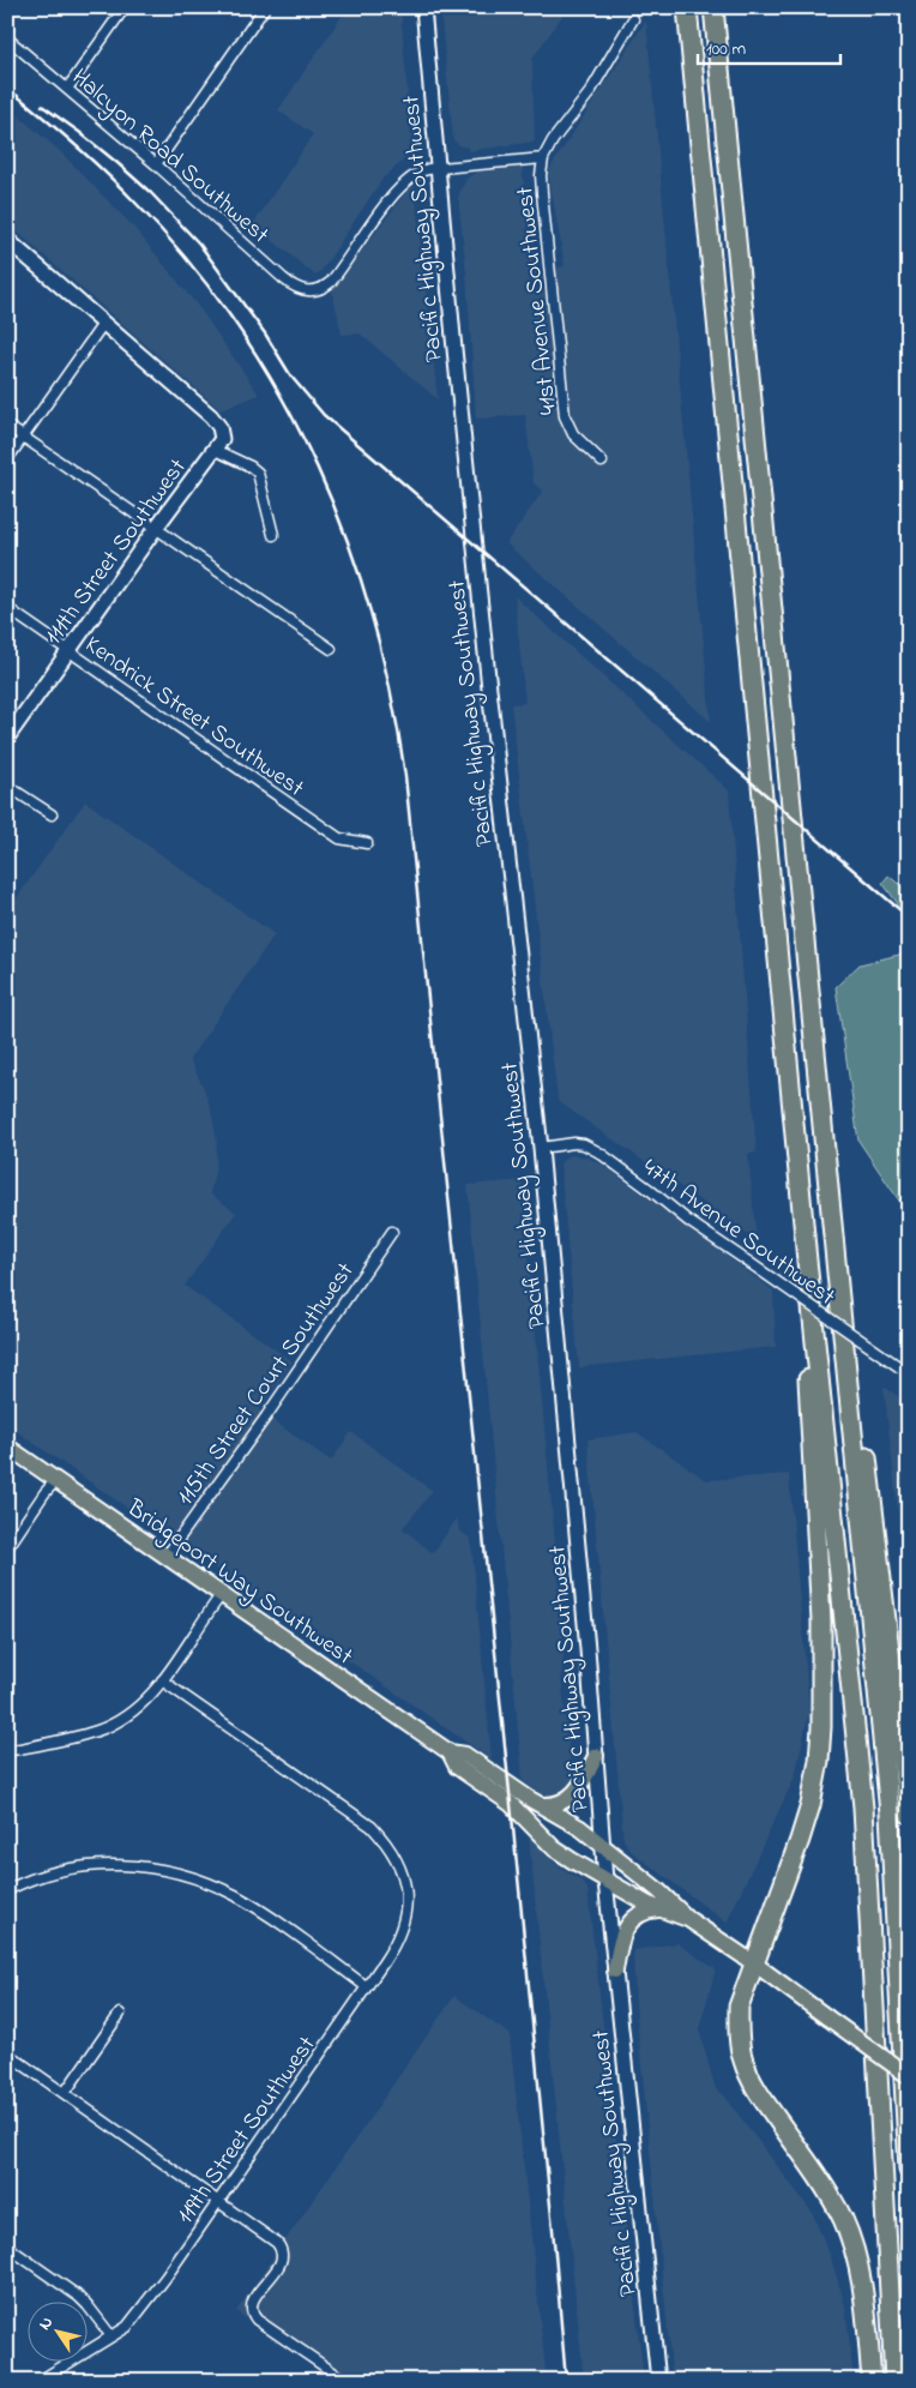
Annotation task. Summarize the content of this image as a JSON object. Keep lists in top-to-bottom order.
{
  "streets": {
    "main road": ["Pacific Highway Southwest", "111th Street Southwest", "Bridgeport Way Southwest"],
    "street": [
      "Halcyon Road Southwest",
      "41st Avenue Southwest",
      "Kendrick Street Southwest",
      "47th Avenue Southwest",
      "115th Street Court Southwest",
      "119th Street Southwest"
    ]
  },
  "crossings": [
    ["Halcyon Road Southwest", "Pacific Highway Southwest"],
    ["Pacific Highway Southwest", "47th Avenue Southwest"],
    ["Pacific Highway Southwest", "Bridgeport Way Southwest"],
    ["111th Street Southwest", "Kendrick Street Southwest"],
    ["115th Street Court Southwest", "Bridgeport Way Southwest"]
  ],
  "scale_bar": "100 m",
  "north": "top left"
}
